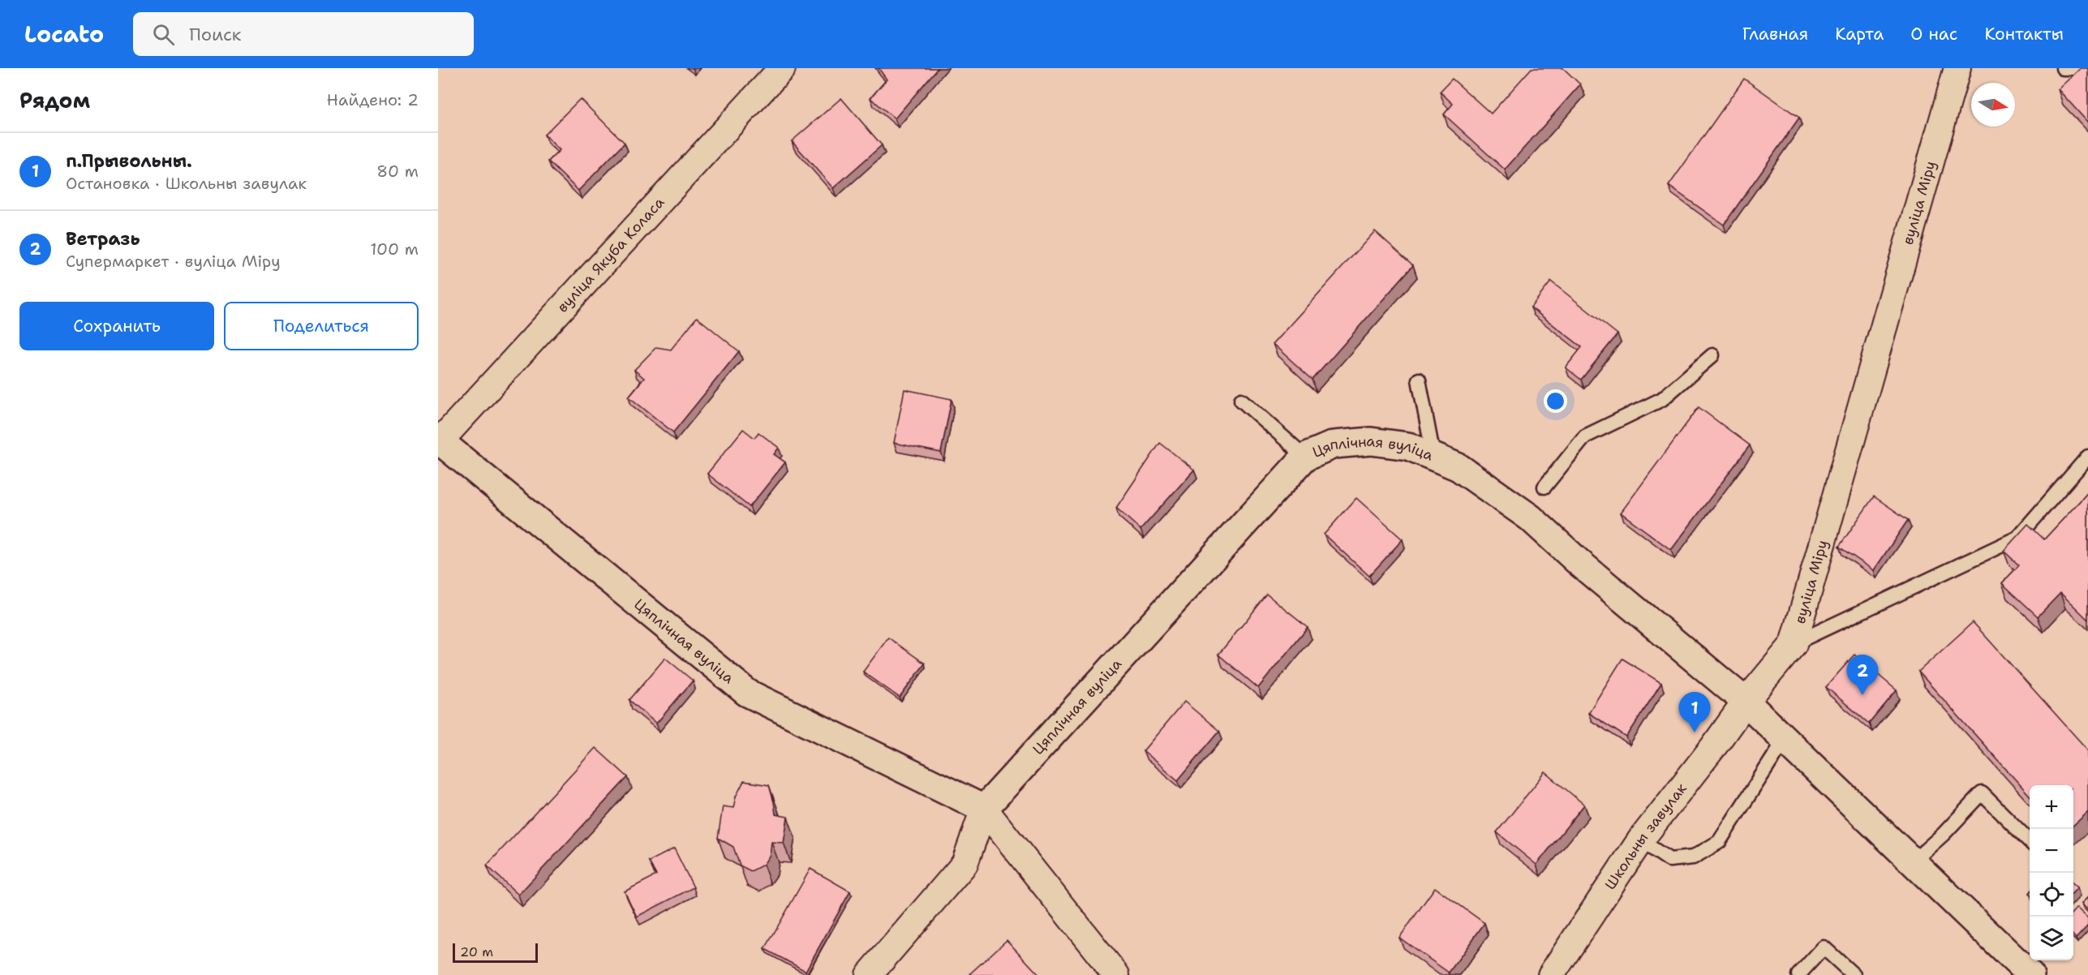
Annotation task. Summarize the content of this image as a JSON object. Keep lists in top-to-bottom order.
{
  "streets": {
    "street": [
      "вуліца Міру",
      "вуліца Якуба Коласа",
      "Цяплічная вуліца",
      "Школьны завулак"
    ]
  },
  "crossings": [
    ["вуліца Міру", "Цяплічная вуліца"],
    ["вуліца Міру", "Школьны завулак"],
    ["вуліца Якуба Коласа", "Цяплічная вуліца"],
    ["Цяплічная вуліца", "Школьны завулак"]
  ],
  "scale_bar": "20 m",
  "north": "right",
  "page": {
    "header": "Locato",
    "search": "Поиск",
    "nav": [
      "Главная",
      "Карта",
      "О нас",
      "Контакты"
    ],
    "heading": ["Рядом", "Найдено: 2"],
    "list": [
      {
        "mark": "1",
        "name": "п.Прывольны.",
        "note": "Остановка · Школьны завулак",
        "value": "80 m"
      },
      {
        "mark": "2",
        "name": "Ветразь",
        "note": "Супермаркет · вуліца Міру",
        "value": "100 m"
      }
    ],
    "buttons": ["Сохранить", "Поделиться"],
    "pins": ["2", "1"],
    "map_buttons": ["+", "−"],
    "scale": "20 m"
  }
}
